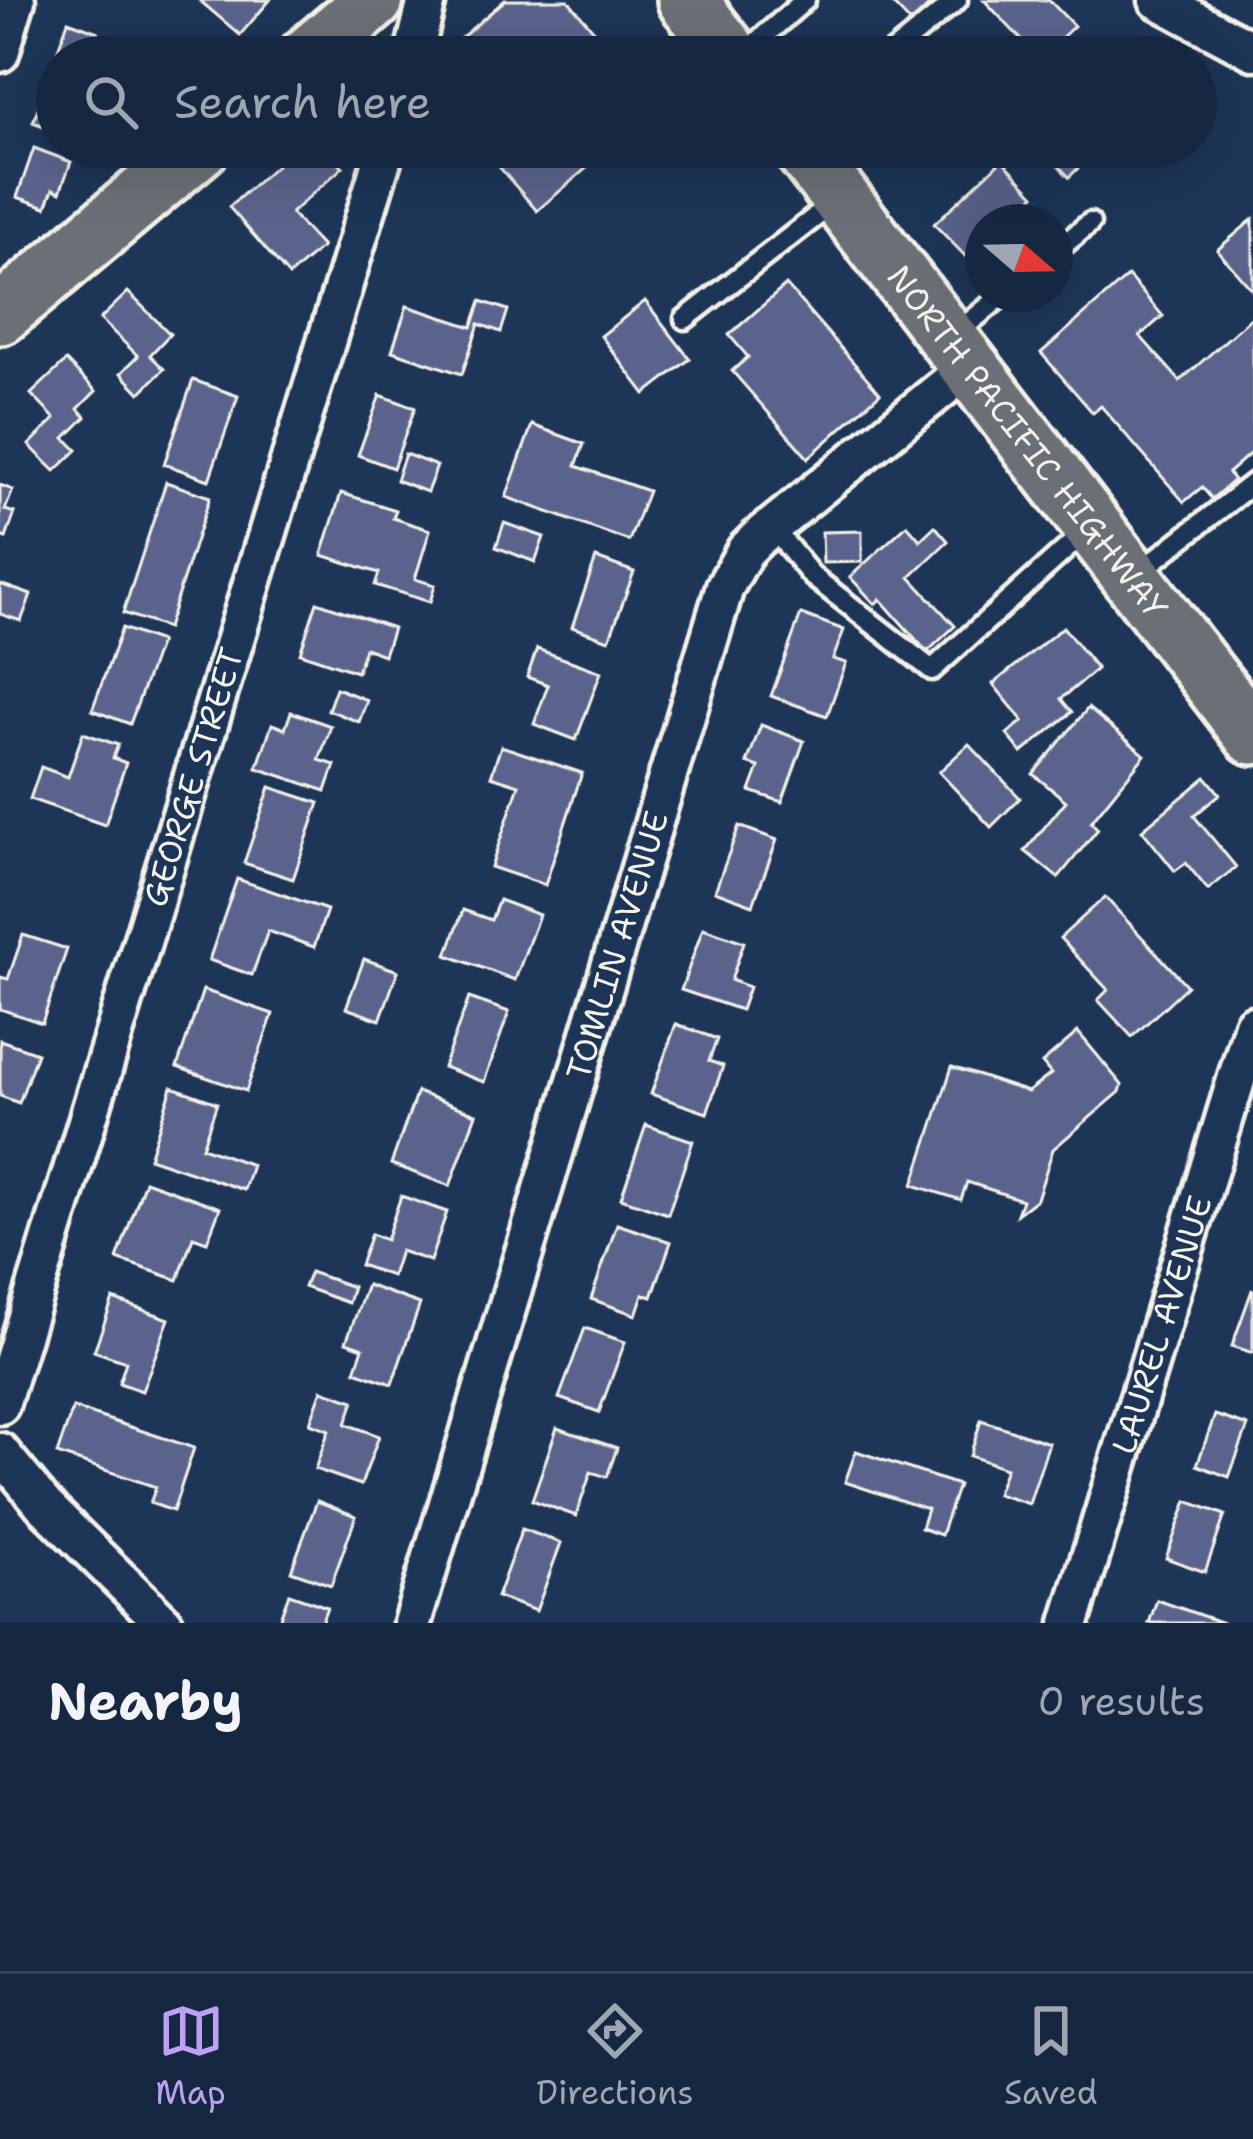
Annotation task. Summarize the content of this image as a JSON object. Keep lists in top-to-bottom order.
{
  "streets": {
    "main road": ["NORTH PACIFIC HIGHWAY"],
    "street": ["GEORGE STREET", "TOMLIN AVENUE", "LAUREL AVENUE"]
  },
  "crossings": [
    ["NORTH PACIFIC HIGHWAY", "TOMLIN AVENUE"]
  ],
  "north": "right",
  "page": {
    "search": "Search here",
    "heading": ["Nearby", "0 results"],
    "nav": ["Map", "Directions", "Saved"]
  }
}
